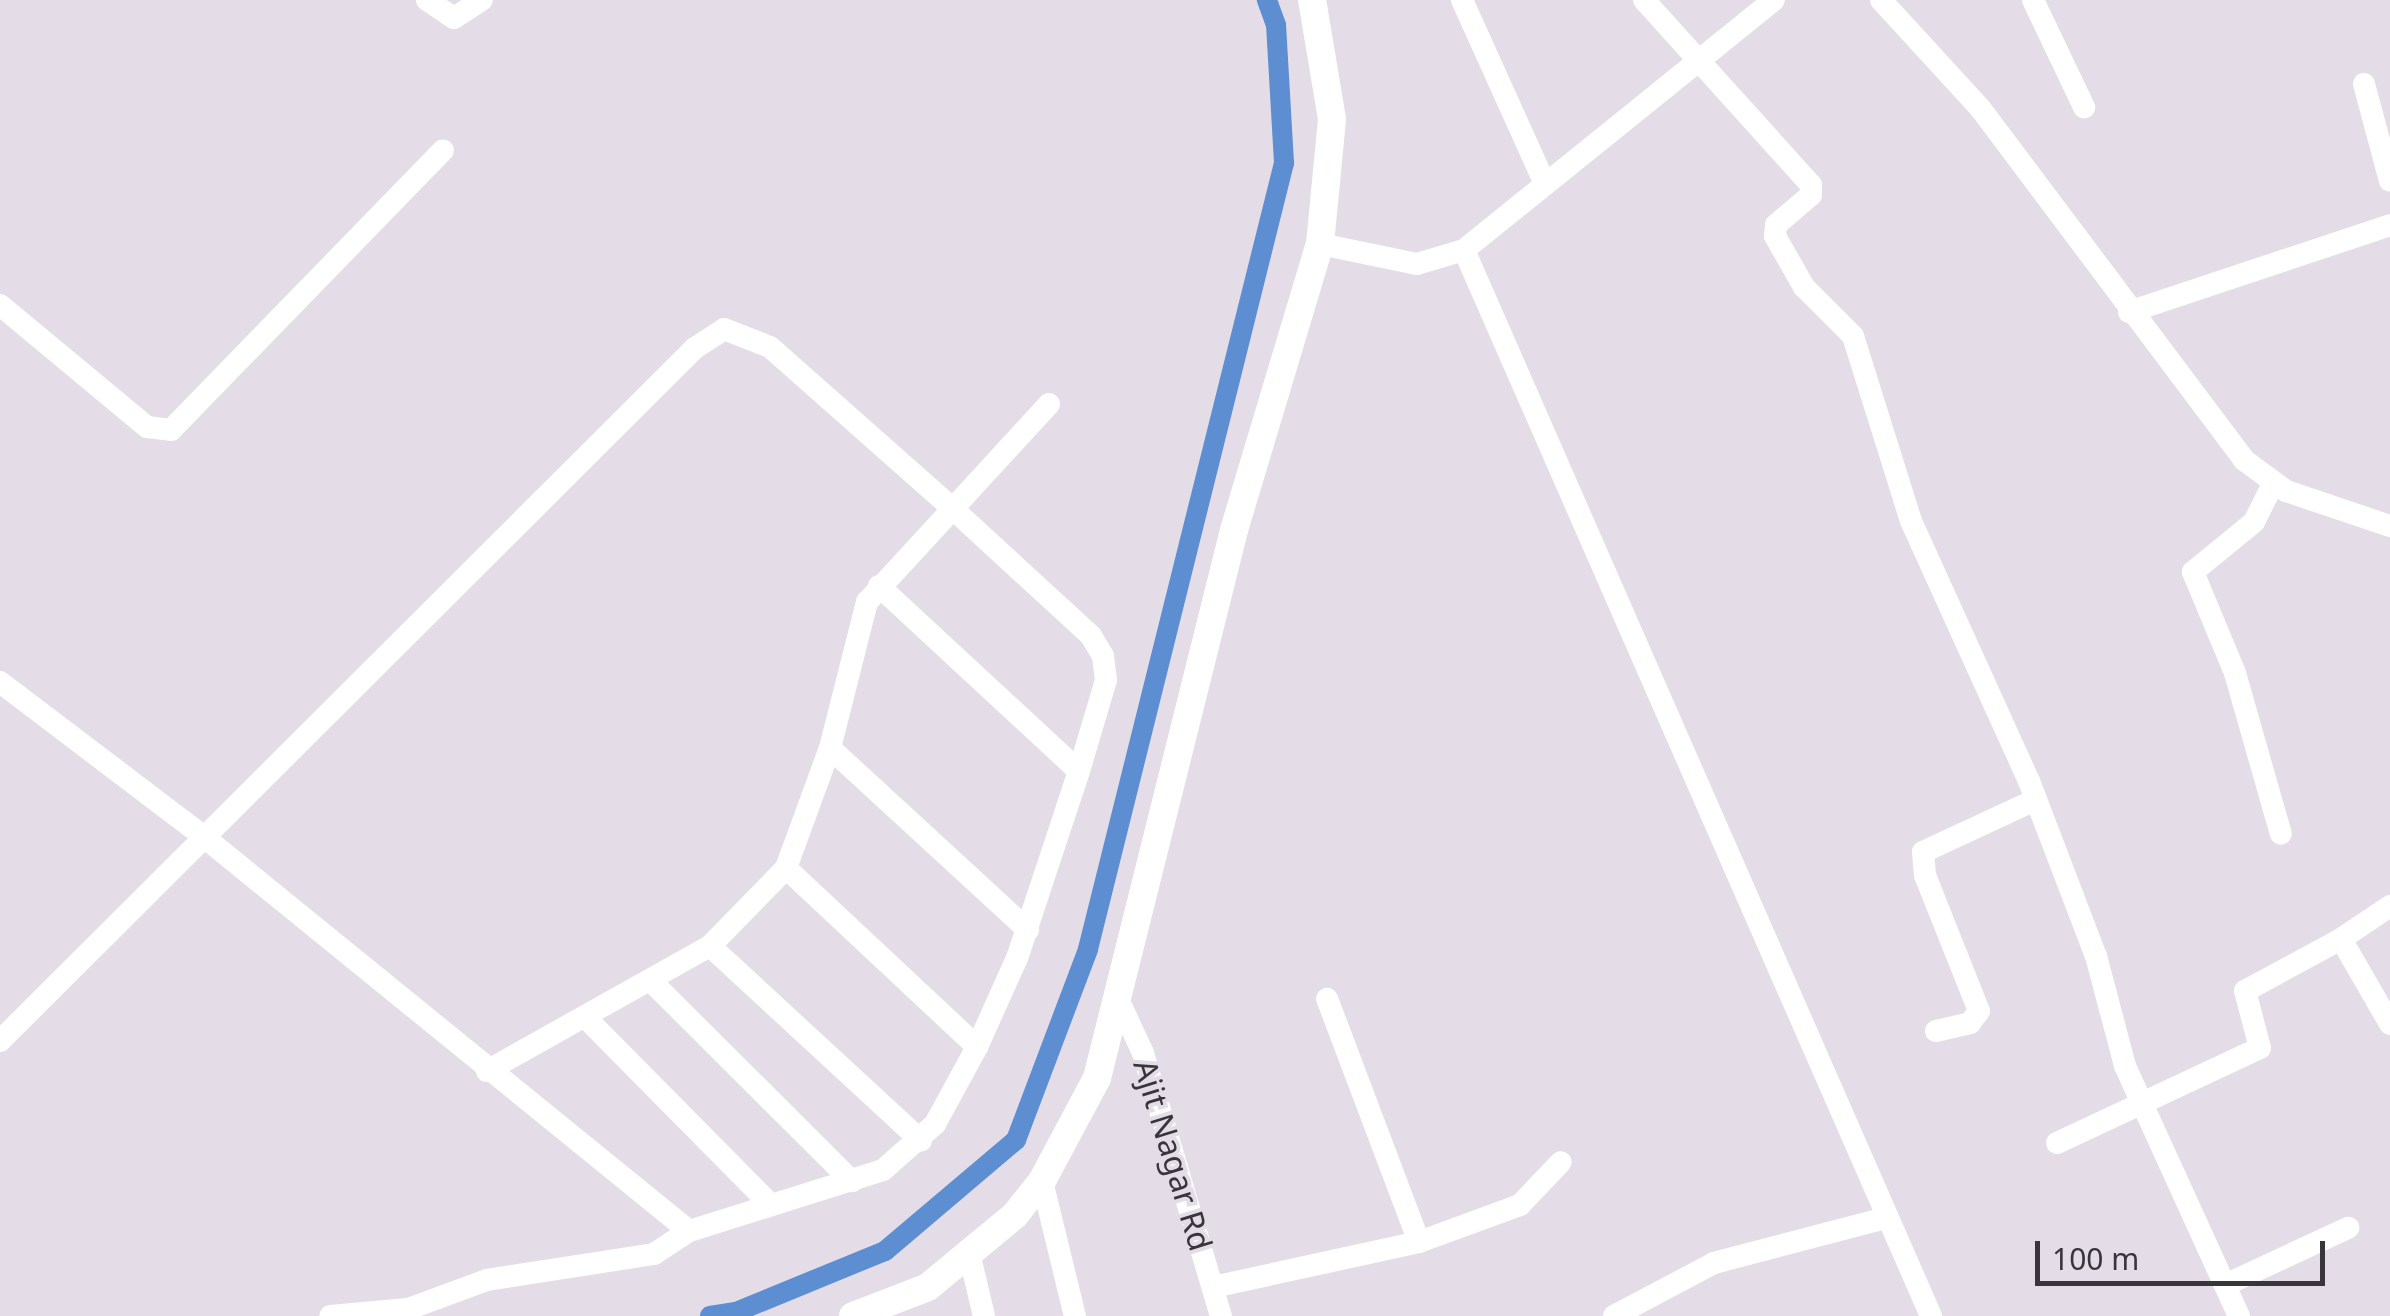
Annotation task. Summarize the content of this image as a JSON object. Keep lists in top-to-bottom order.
{
  "streets": {
    "street": ["Ajit Nagar Rd"]
  },
  "scale_bar": "100 m"
}
